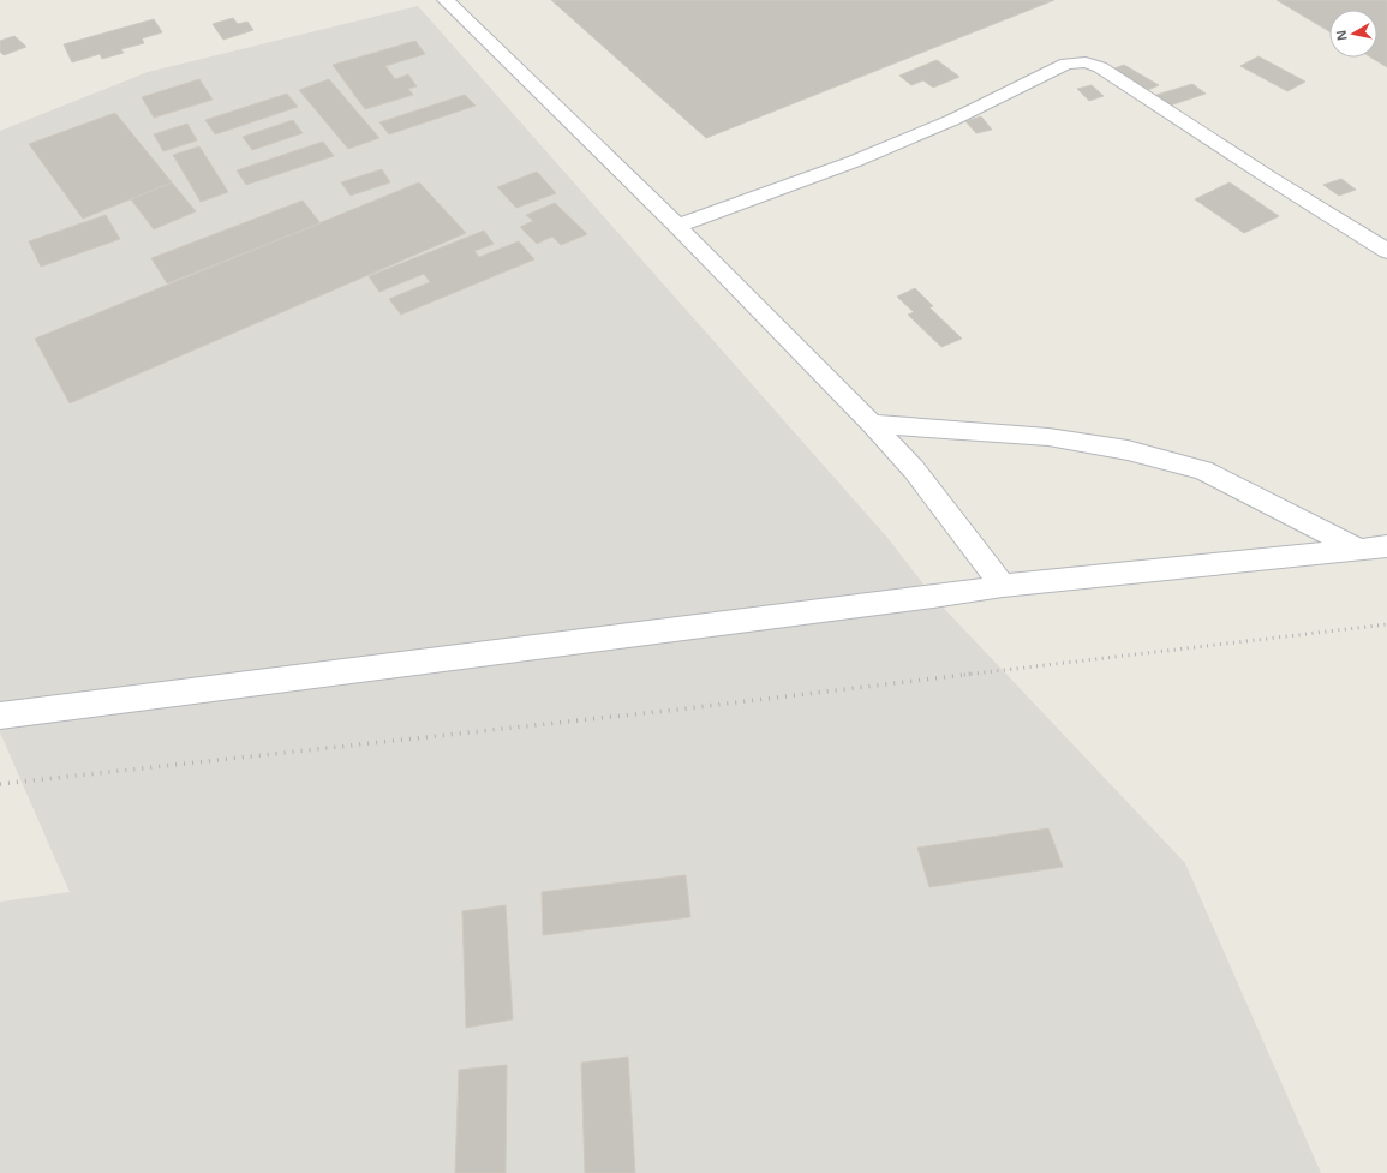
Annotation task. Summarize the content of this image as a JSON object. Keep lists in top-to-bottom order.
{
  "north": "left"
}
